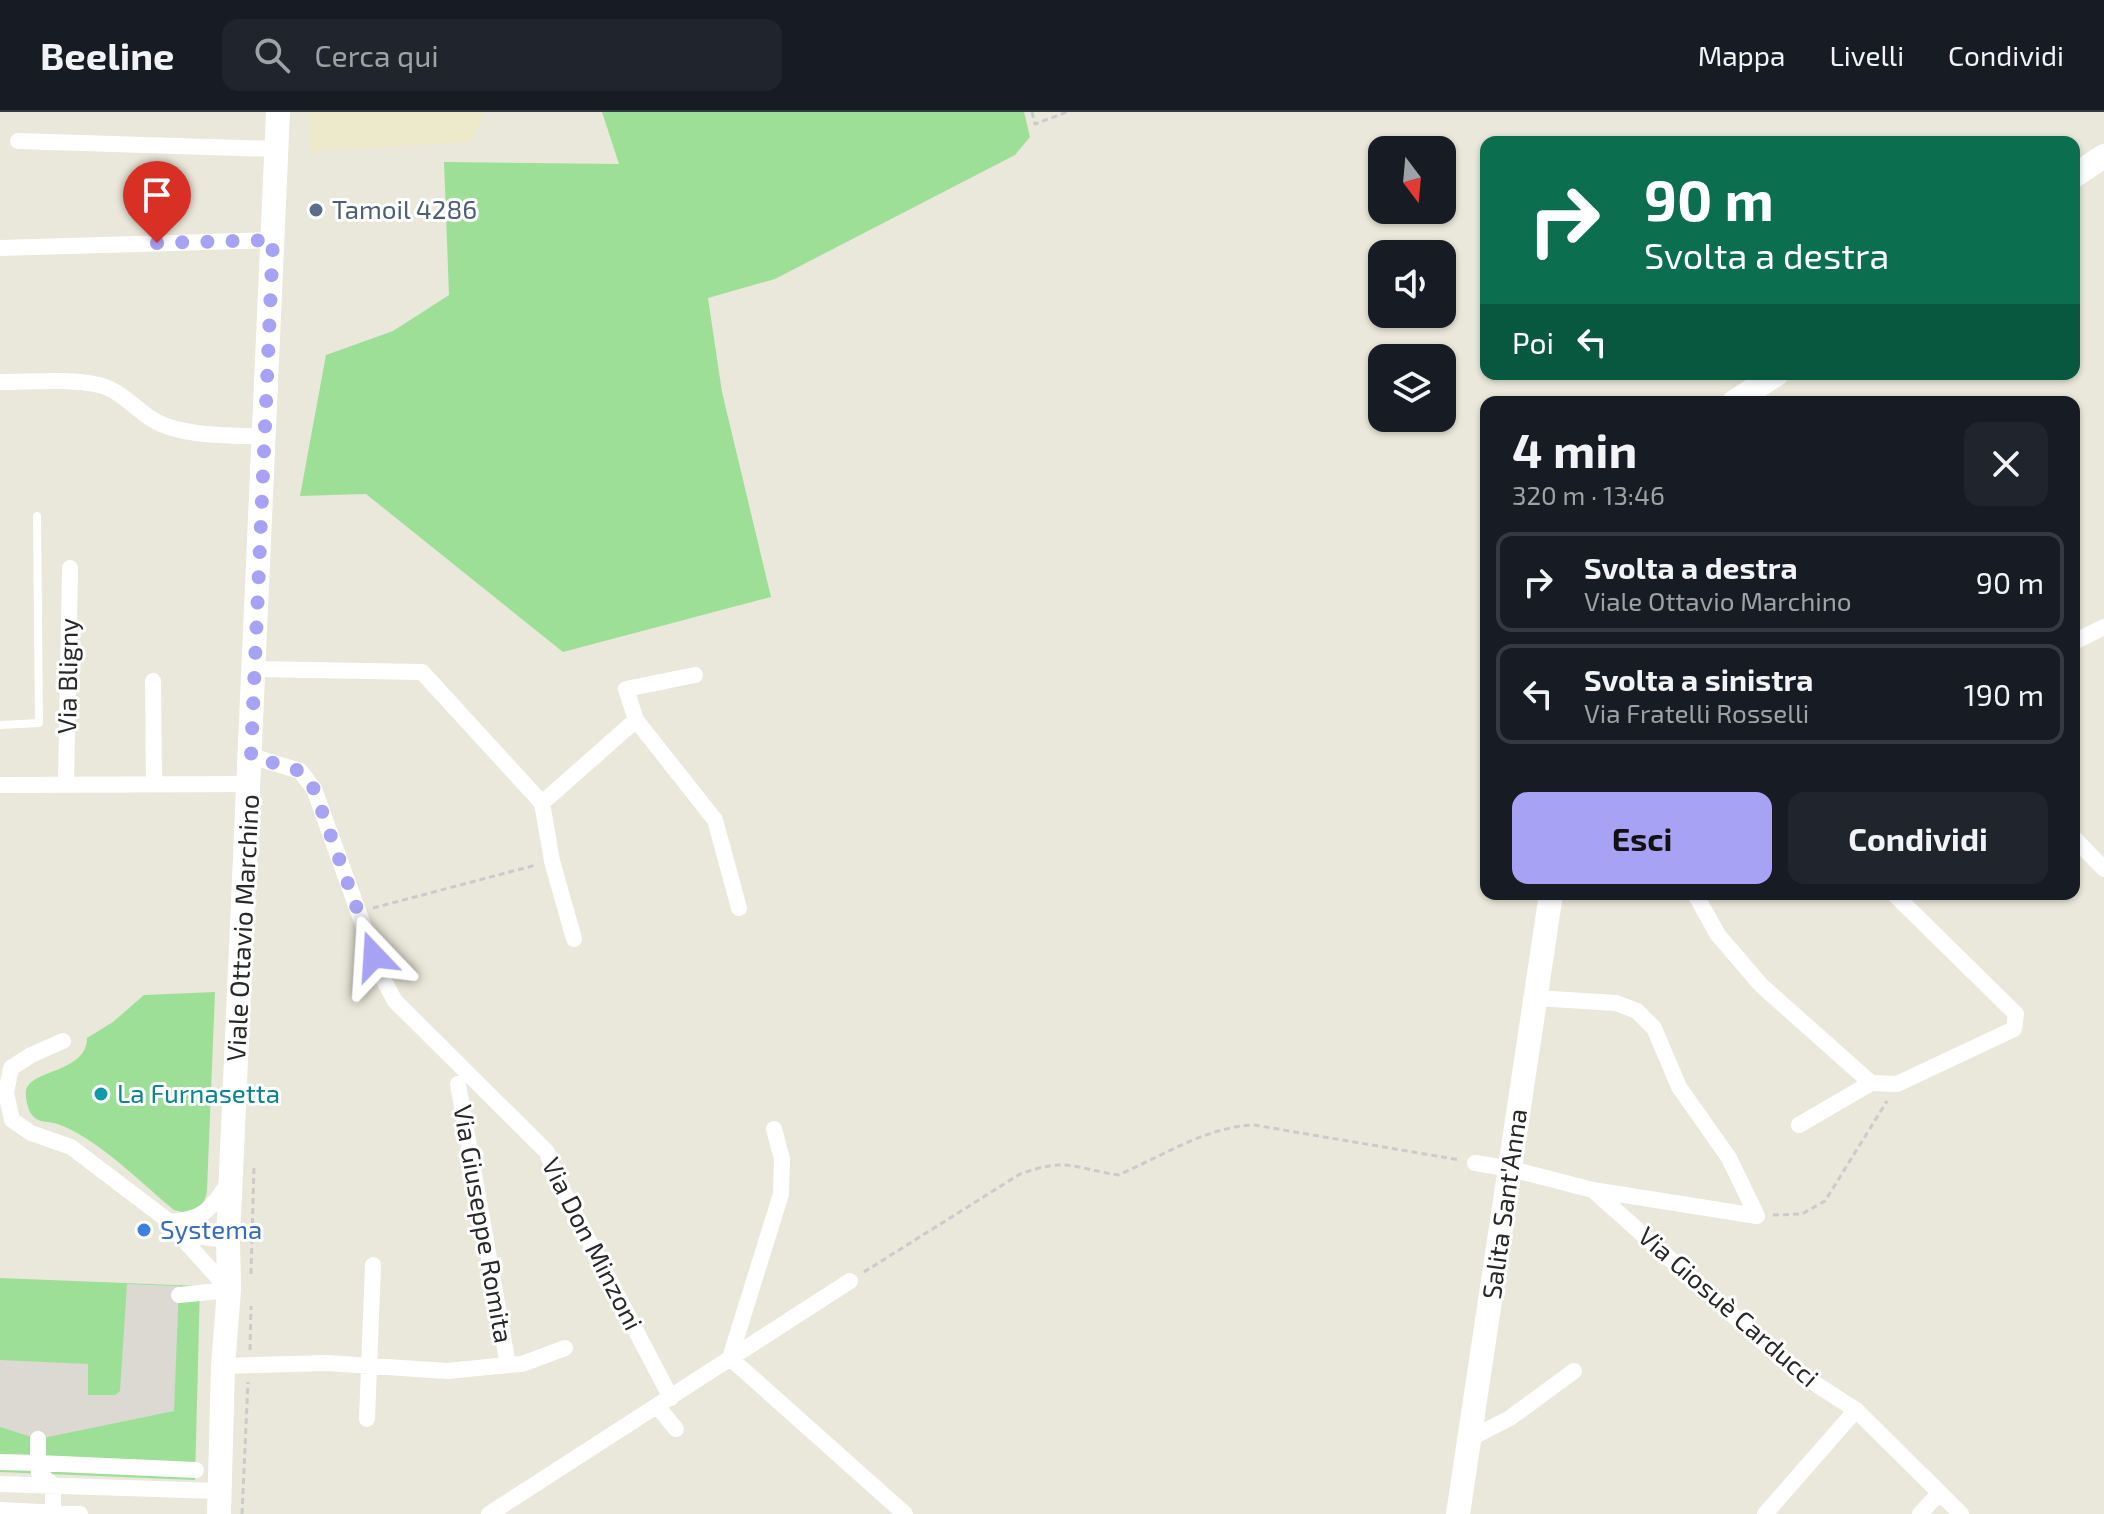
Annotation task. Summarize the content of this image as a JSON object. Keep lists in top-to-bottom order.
{
  "streets": {
    "street": [
      "Via Bligny",
      "Viale Ottavio Marchino",
      "Salita Sant'Anna",
      "Via Giuseppe Romita",
      "Via Don Minzoni",
      "Via Giosuè Carducci"
    ]
  },
  "crossings": [
    ["Viale Ottavio Marchino", "Via Giuseppe Romita"],
    ["Viale Ottavio Marchino", "Via Don Minzoni"],
    ["Salita Sant'Anna", "Via Giosuè Carducci"]
  ],
  "places": ["Tamoil 4286", "La Furnasetta", "Systema"],
  "north": "bottom",
  "page": {
    "header": "Beeline",
    "search": "Cerca qui",
    "nav": ["Mappa", "Livelli", "Condividi"],
    "turn": ["90 m", "Svolta a destra"],
    "then": "Poi",
    "heading": ["4 min", "320 m · 13:46"],
    "list": [
      {
        "name": "Svolta a destra",
        "note": "Viale Ottavio Marchino",
        "value": "90 m"
      },
      {
        "name": "Svolta a sinistra",
        "note": "Via Fratelli Rosselli",
        "value": "190 m"
      }
    ],
    "buttons": ["Esci", "Condividi"]
  }
}
